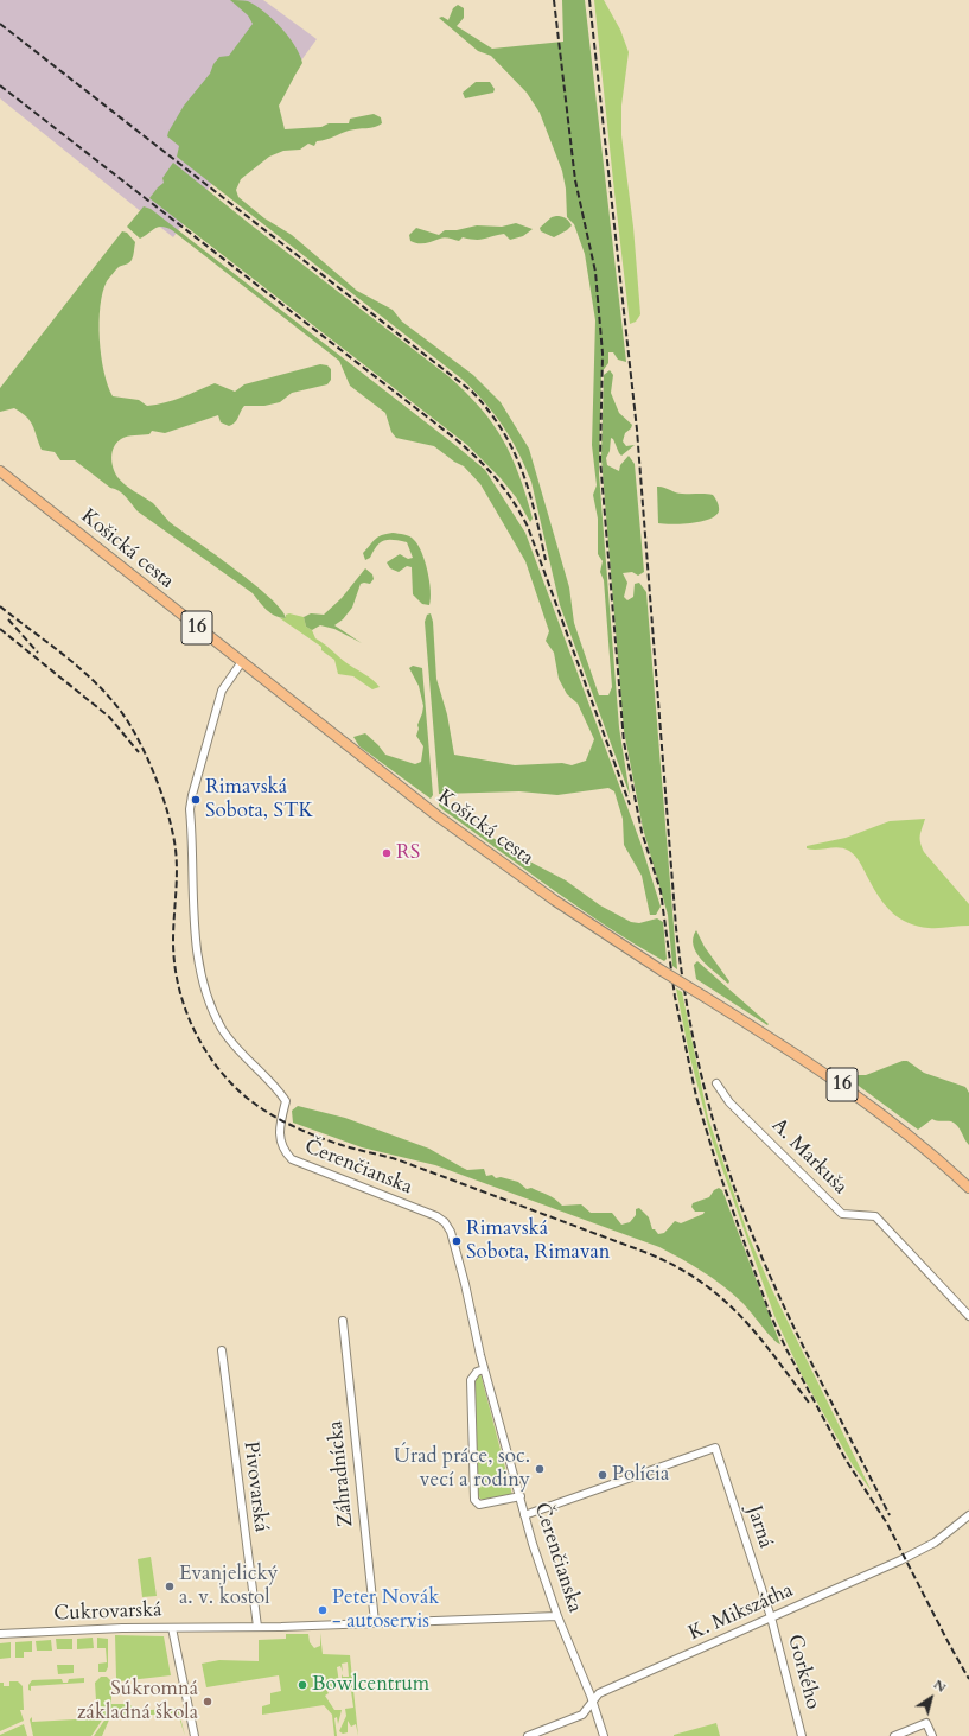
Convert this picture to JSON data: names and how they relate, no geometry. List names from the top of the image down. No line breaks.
{"streets":{"main road":["Košická cesta","16"],"street":["A. Markuša","Čerenčianska","Záhradnícka","Pivovarská","Jarná","Cukrovarská","K. Mikszátha","Gorkého"]},"crossings":[["Košická cesta","Čerenčianska"],["Čerenčianska","Jarná"],["Čerenčianska","Cukrovarská"],["Čerenčianska","K. Mikszátha"],["Záhradnícka","Cukrovarská"],["Pivovarská","Cukrovarská"],["Jarná","K. Mikszátha"],["Jarná","Gorkého"],["K. Mikszátha","Gorkého"]],"places":["Rimavská Sobota, STK","RS","Rimavská Sobota, Rimavan","Úrad práce, soc. vecí a rodiny","Polícia","Evanjelický a. v. kostol","Peter Novák - autoservis","Bowlcentrum","Súkromná základná škola"],"north":"top right"}
